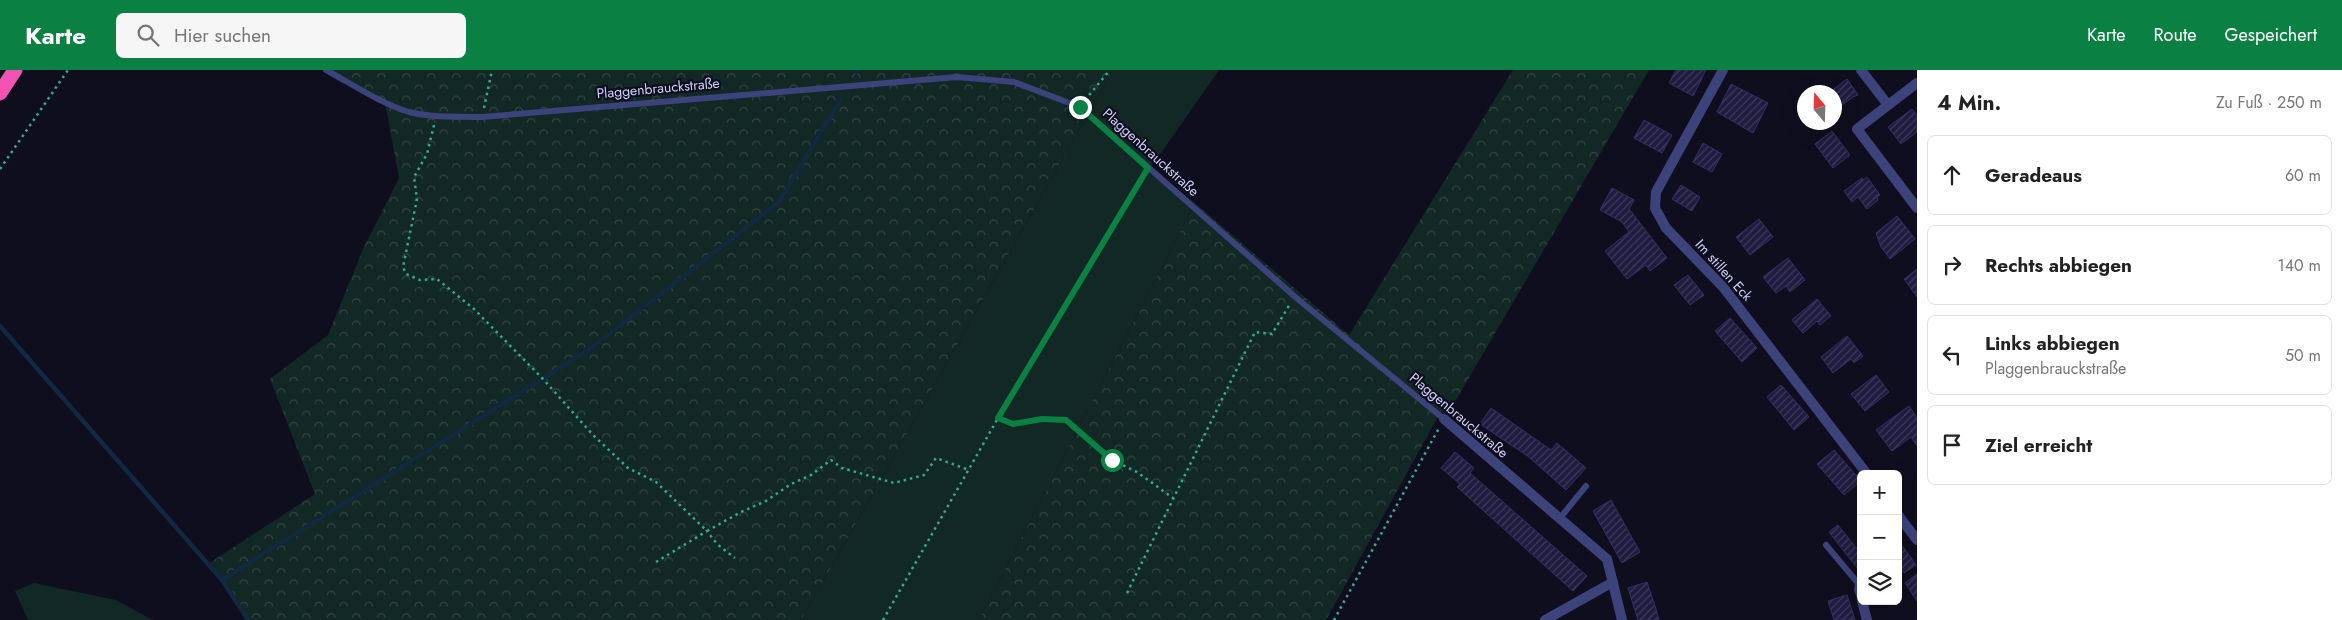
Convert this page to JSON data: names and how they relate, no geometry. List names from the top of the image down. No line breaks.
{"streets":{"street":["Plaggenbrauckstraße","Im stillen Eck"]},"north":"top","page":{"header":"Karte","search":"Hier suchen","nav":["Karte","Route","Gespeichert"],"heading":["4 Min.","Zu Fuß · 250 m"],"list":[["Geradeaus","60 m"],["Rechts abbiegen","140 m"],["Links abbiegen","Plaggenbrauckstraße","50 m"],"Ziel erreicht"],"map_buttons":["+","−"]}}
